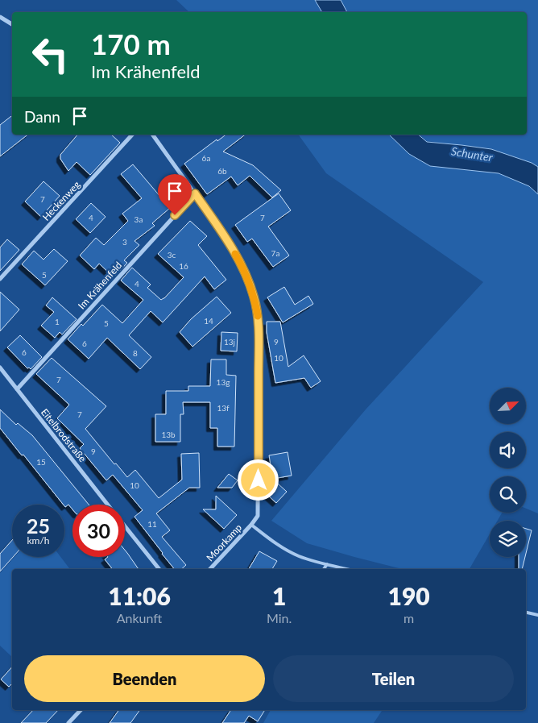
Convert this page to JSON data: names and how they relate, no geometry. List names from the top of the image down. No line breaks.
{"streets":{"street":["Heckenweg","Im Krähenfeld","Eitelbrodstraße","Moorkamp"]},"crossings":[["Im Krähenfeld","Eitelbrodstraße"]],"water":["Schunter"],"house_numbers":["6a","6b","7","4","7","3a","3","7a","3c","16","5","4","14","1","5","13j","9","6","6","8","10","7","13g","13f","7","13b","9","15","10","11"],"north":"top right","page":{"turn":["170 m","Im Krähenfeld"],"then":"Dann","speed":"25 km/h","limit":"30","eta":["11:06","Ankunft","1","Min.","190","m"],"buttons":["Beenden","Teilen"]}}
